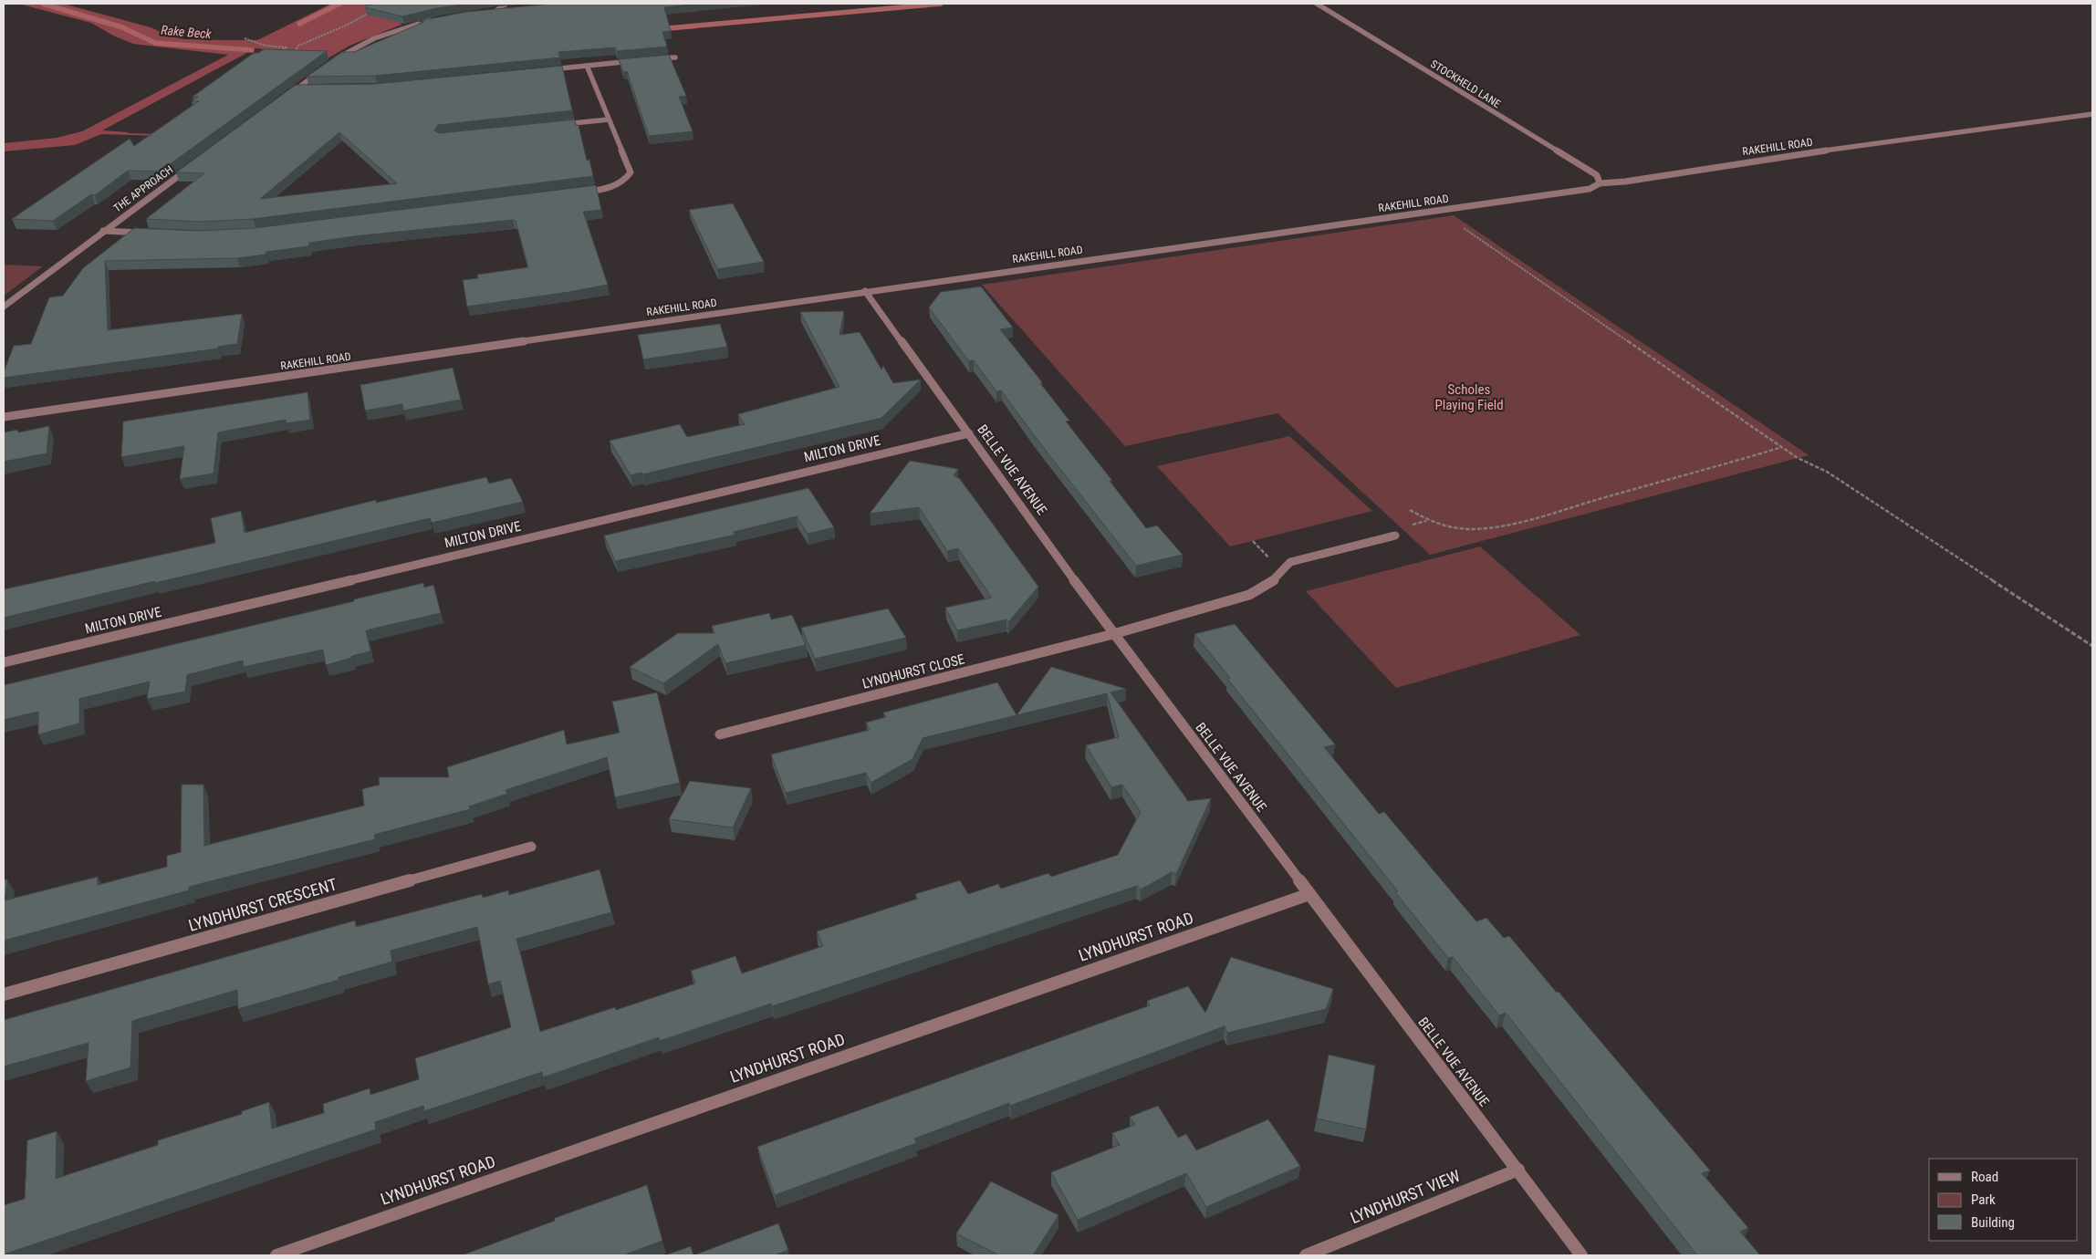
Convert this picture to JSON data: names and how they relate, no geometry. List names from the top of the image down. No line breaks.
{"streets":{"street":["STOCKHELD LANE","RAKEHILL ROAD","THE APPROACH","MILTON DRIVE","BELLE VUE AVENUE","LYNDHURST CLOSE","LYNDHURST CRESCENT","LYNDHURST ROAD","LYNDHURST VIEW"]},"crossings":[["STOCKHELD LANE","RAKEHILL ROAD"],["RAKEHILL ROAD","BELLE VUE AVENUE"],["MILTON DRIVE","BELLE VUE AVENUE"],["BELLE VUE AVENUE","LYNDHURST CLOSE"],["BELLE VUE AVENUE","LYNDHURST ROAD"],["BELLE VUE AVENUE","LYNDHURST VIEW"]],"water":["Rake Beck"],"parks":["Scholes Playing Field"],"legend":["Road","Park","Building"]}
